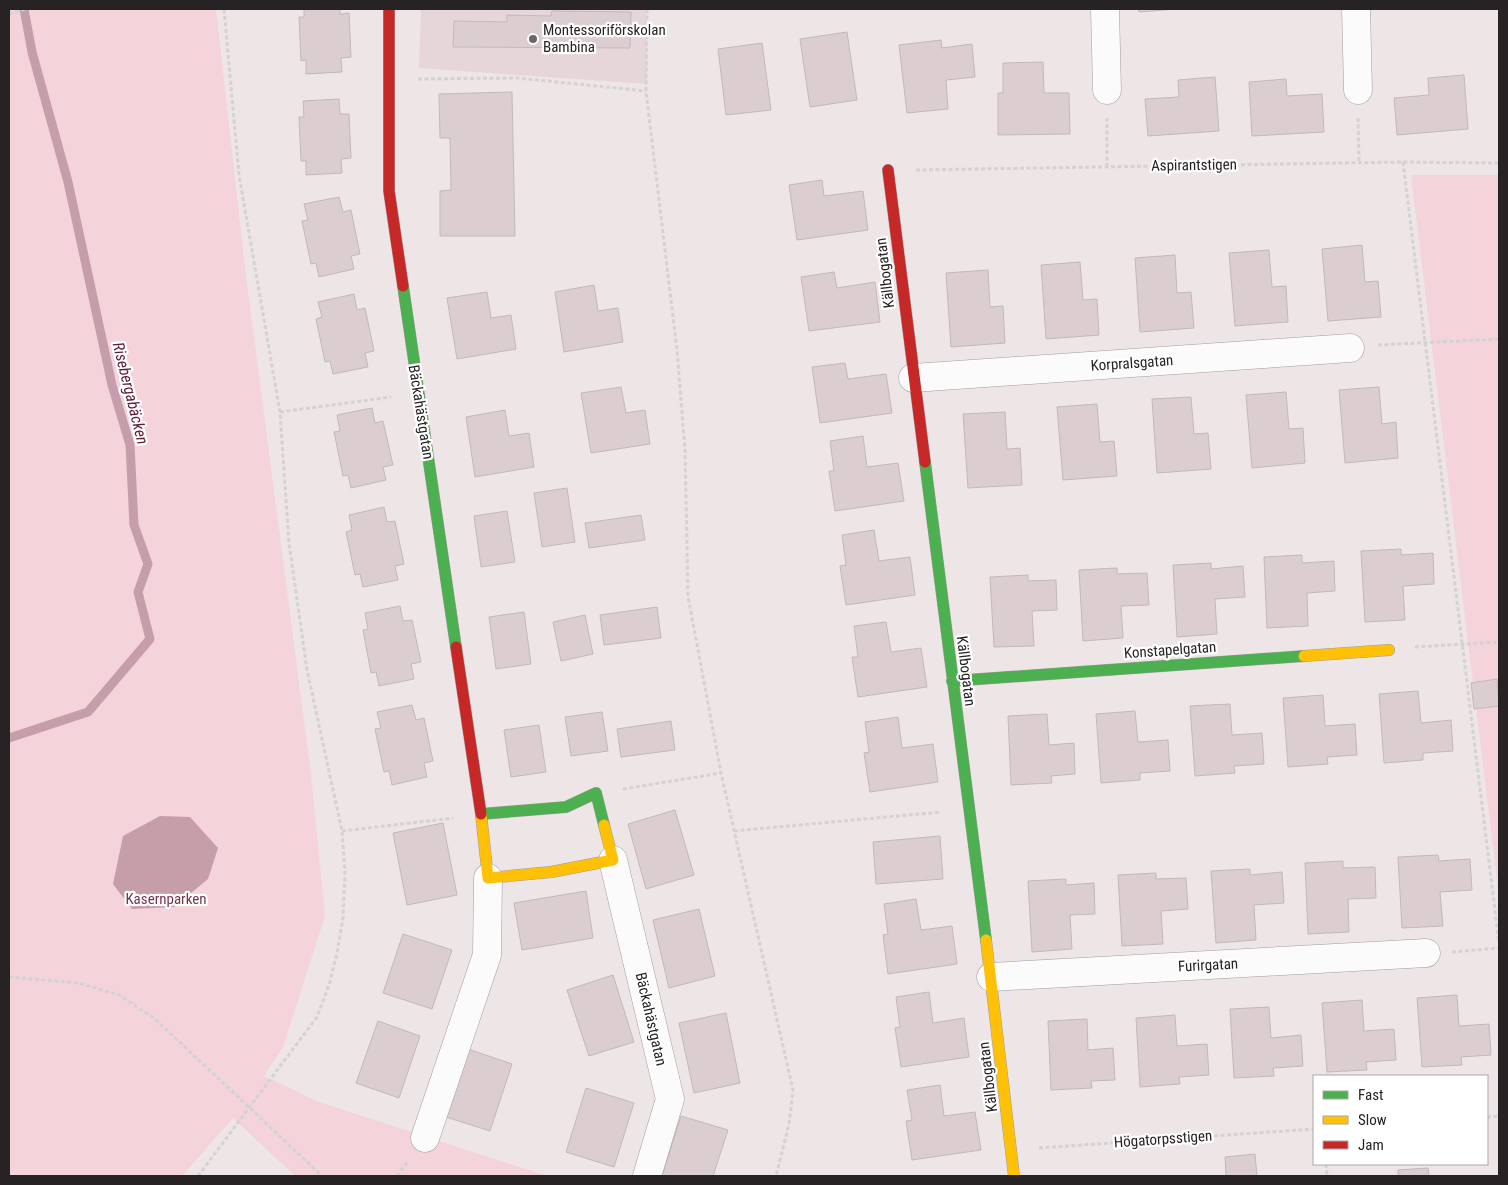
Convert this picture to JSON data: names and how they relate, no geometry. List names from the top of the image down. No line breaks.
{"streets":{"street":["Källbogatan","Korpralsgatan","Bäckahästgatan","Konstapelgatan","Furirgatan"],"path":["Aspirantstigen","Högatorpsstigen"]},"crossings":[["Aspirantstigen","Källbogatan"],["Källbogatan","Korpralsgatan"],["Källbogatan","Konstapelgatan"],["Källbogatan","Furirgatan"],["Källbogatan","Högatorpsstigen"]],"water":["Risebergabäcken"],"parks":["Kasernparken"],"places":["Montessoriförskolan Bambina"],"legend":["Fast","Slow","Jam"]}
